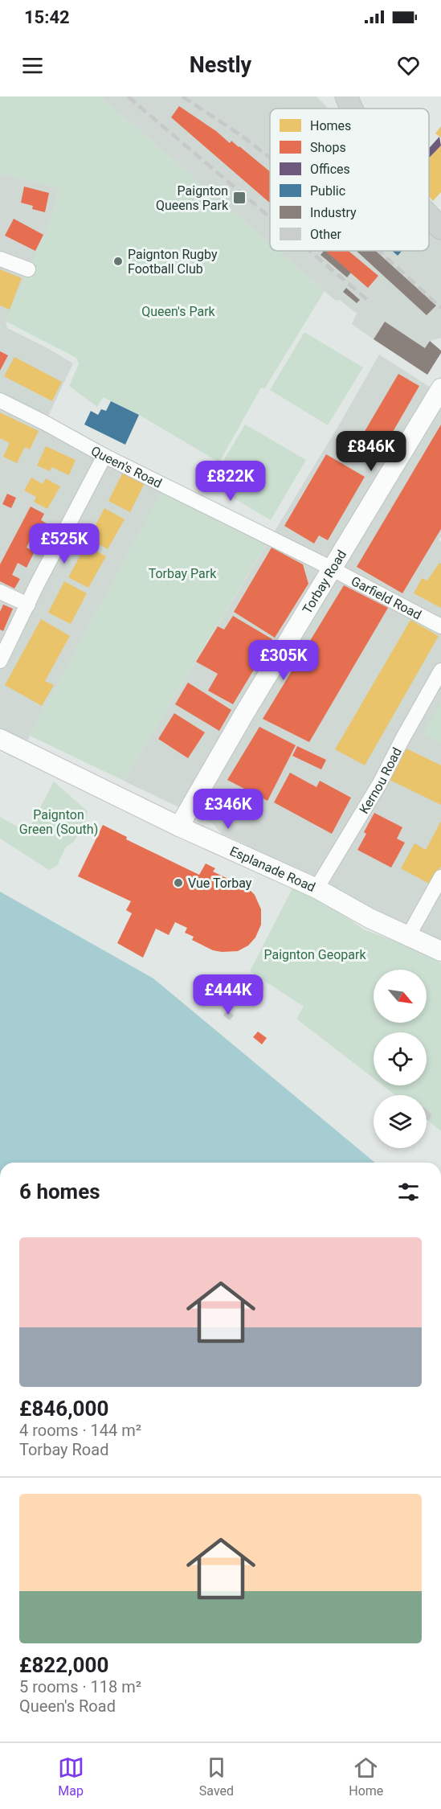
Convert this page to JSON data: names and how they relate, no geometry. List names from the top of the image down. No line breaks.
{"streets":{"main road":["Torbay Road","Esplanade Road"],"street":["Queen's Road","Garfield Road","Kernou Road"]},"crossings":[["Queen's Road","Torbay Road"],["Queen's Road","Garfield Road"],["Torbay Road","Garfield Road"],["Torbay Road","Esplanade Road"],["Kernou Road","Esplanade Road"]],"parks":["Queen's Park","Torbay Park","Paignton Green (South)","Paignton Geopark"],"places":{"transit":["Paignton Queens Park"],"other":["Paignton Rugby Football Club","Vue Torbay"]},"legend":["Homes","Shops","Offices","Public","Industry","Other"],"north":"bottom right","page":{"status":"15:42","header":"Nestly","price":["£846K","£822K","£525K","£305K","£346K","£444K"],"heading":"6 homes","list":[{"name":"£846,000","note":"4 rooms · 144 m² · Torbay Road"},{"name":"£822,000","note":"5 rooms · 118 m² · Queen's Road"}],"tabs":["Map","Saved","Home"]}}
